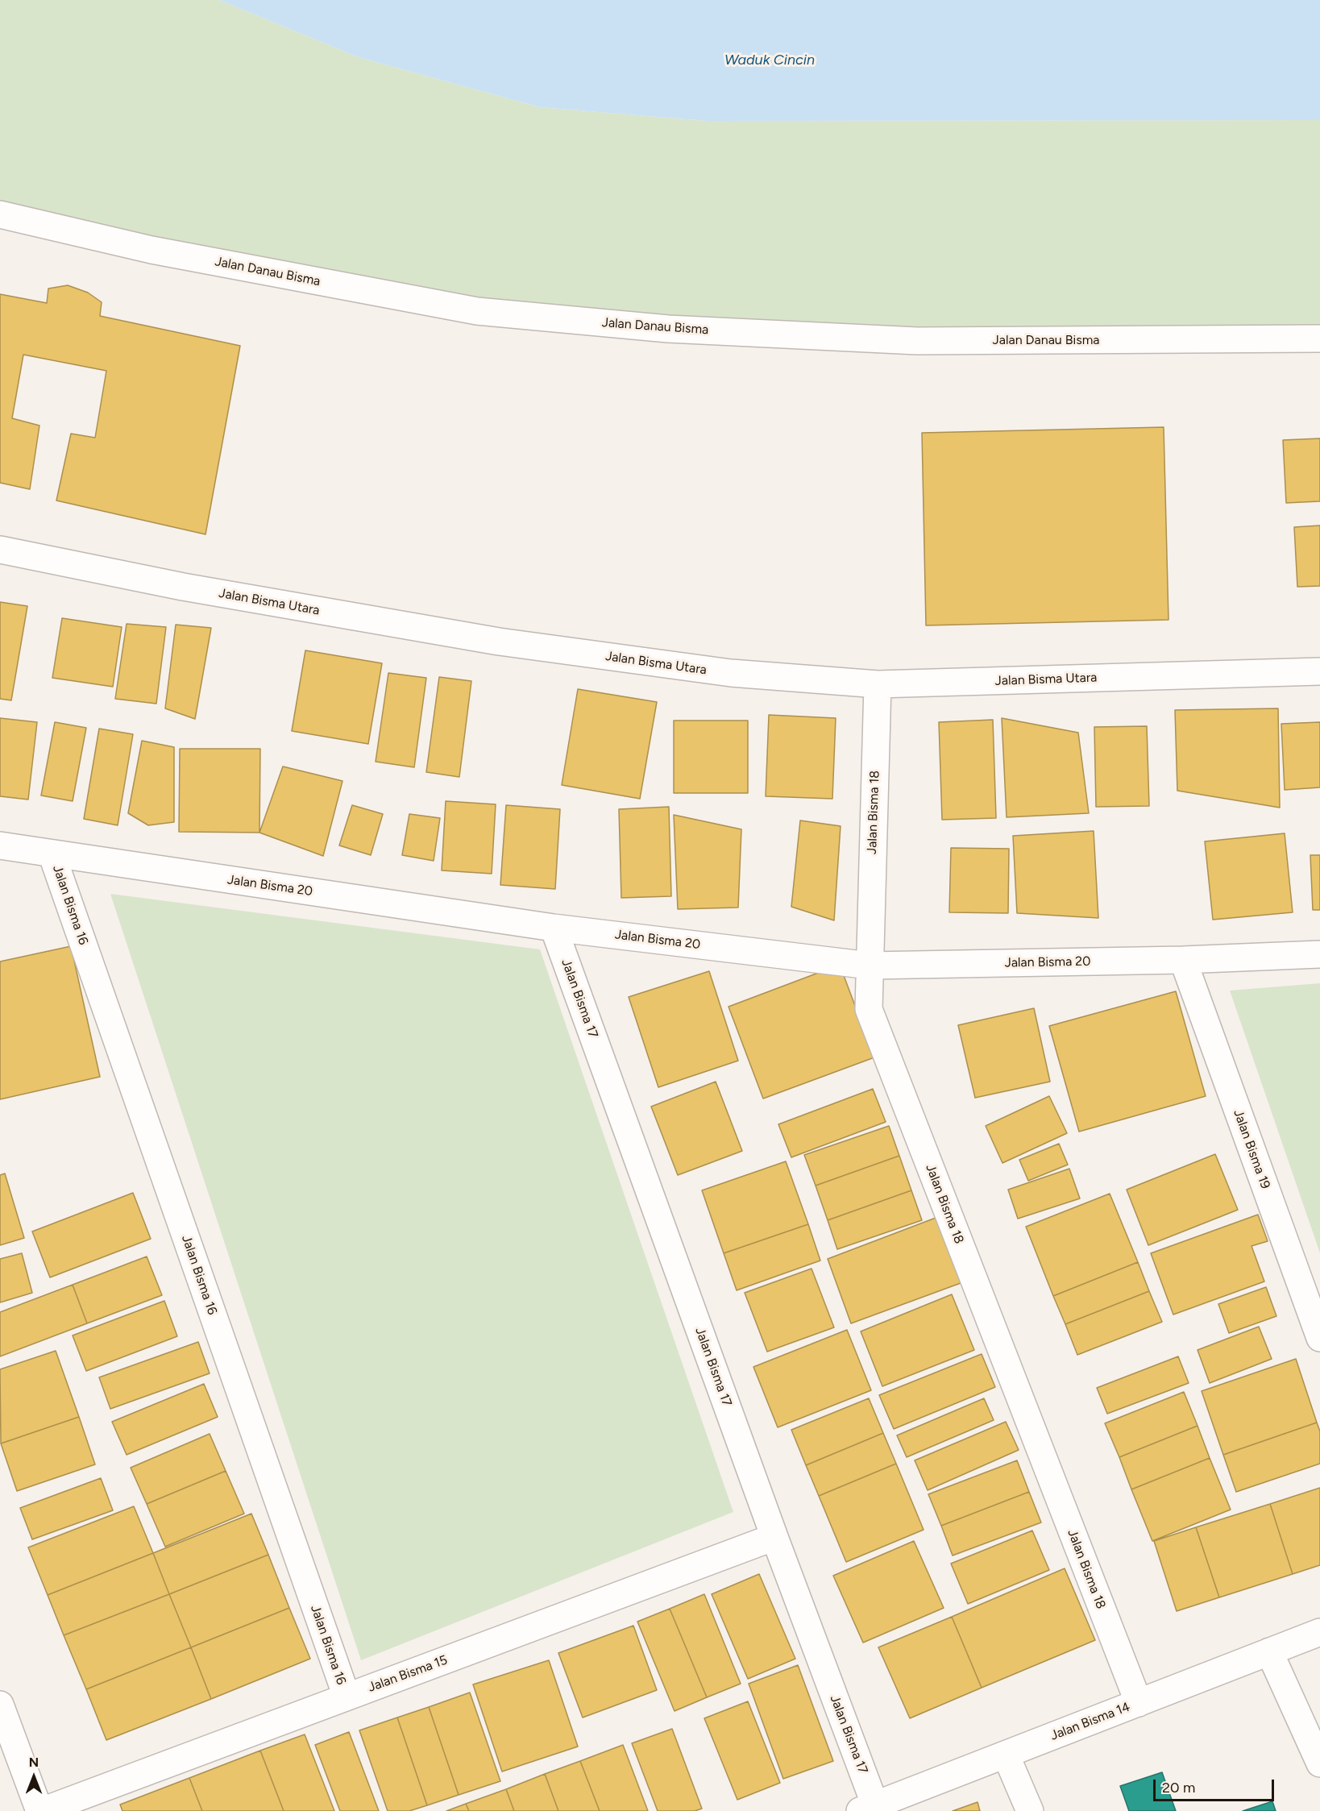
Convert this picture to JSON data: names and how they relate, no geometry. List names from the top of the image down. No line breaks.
{"streets":{"street":["Jalan Danau Bisma","Jalan Bisma Utara","Jalan Bisma 18","Jalan Bisma 20","Jalan Bisma 16","Jalan Bisma 17","Jalan Bisma 19","Jalan Bisma 15","Jalan Bisma 14"]},"crossings":[["Jalan Bisma Utara","Jalan Bisma 18"],["Jalan Bisma 18","Jalan Bisma 20"],["Jalan Bisma 18","Jalan Bisma 14"],["Jalan Bisma 20","Jalan Bisma 16"],["Jalan Bisma 20","Jalan Bisma 17"],["Jalan Bisma 20","Jalan Bisma 19"],["Jalan Bisma 16","Jalan Bisma 15"],["Jalan Bisma 17","Jalan Bisma 15"],["Jalan Bisma 17","Jalan Bisma 14"]],"water":["Waduk Cincin"],"scale_bar":"20 m","north":"top"}
